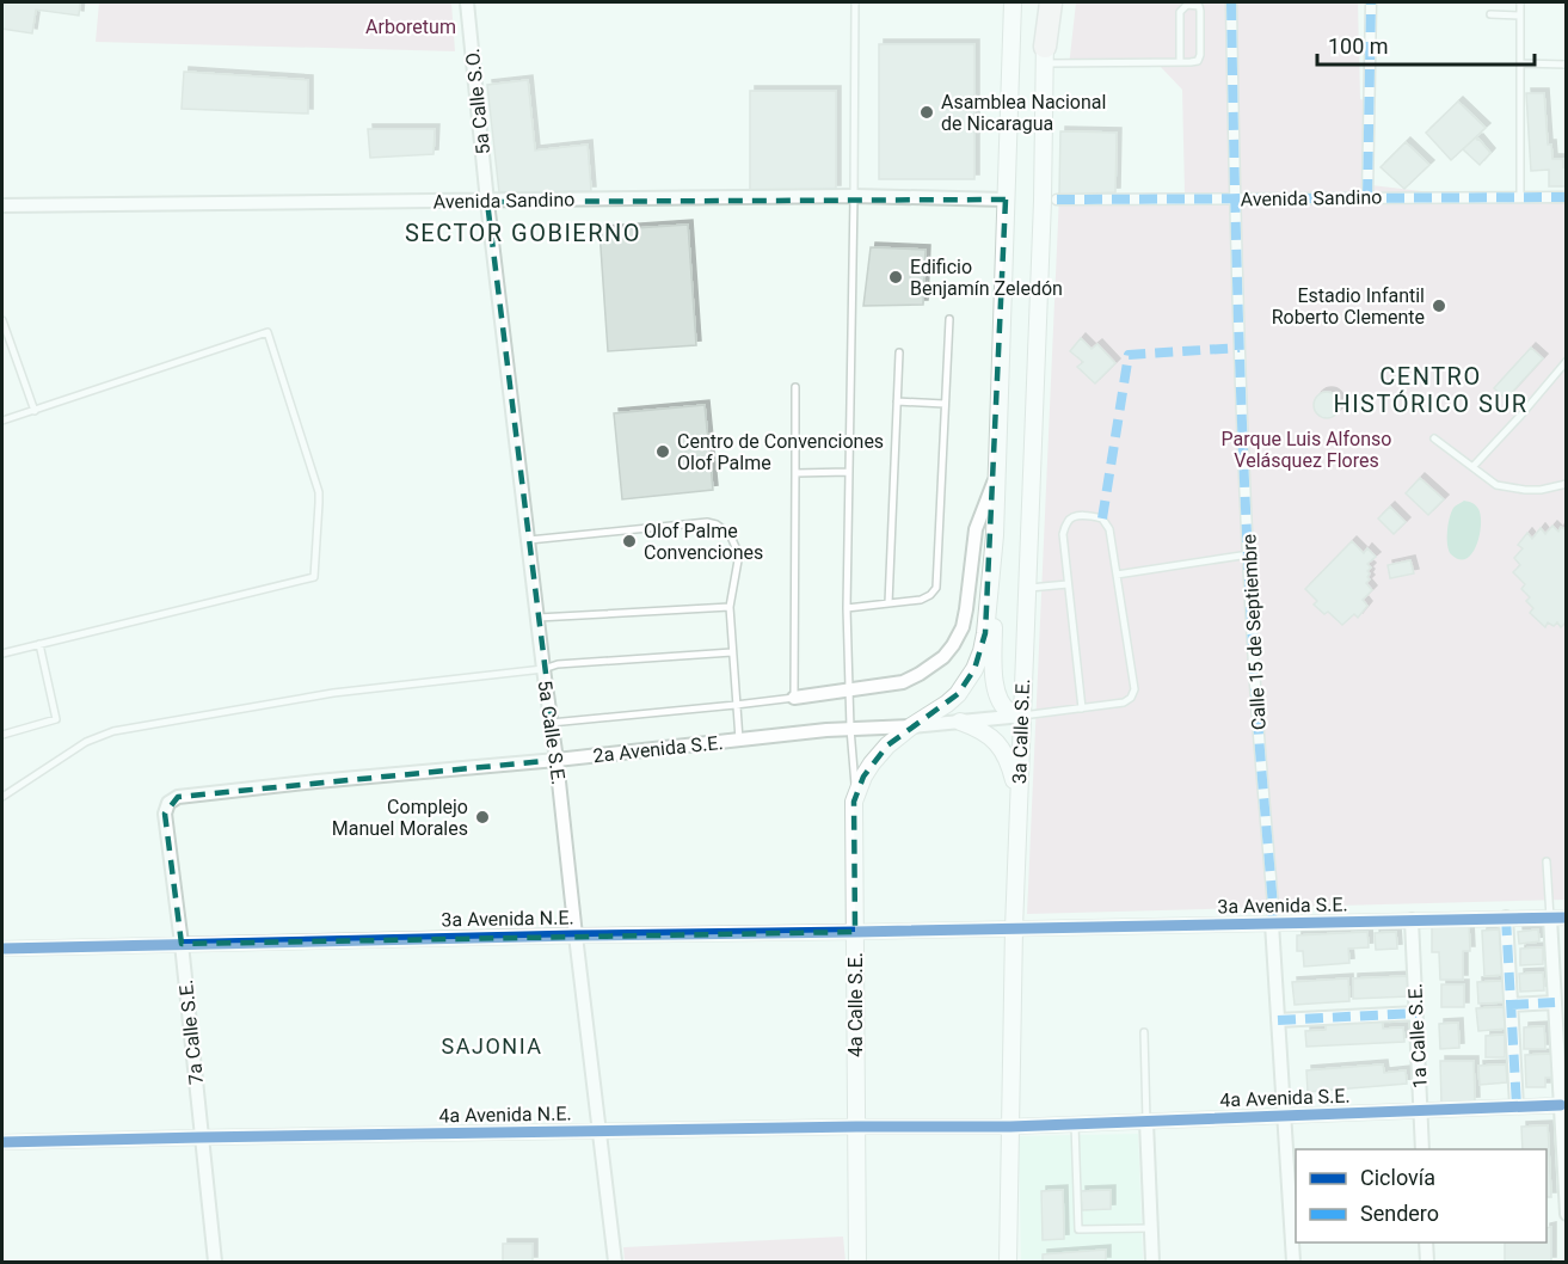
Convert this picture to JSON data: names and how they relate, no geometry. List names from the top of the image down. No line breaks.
{"streets":{"street":["5a Calle S.O.","Avenida Sandino","Calle 15 de Septiembre","3a Calle S.E.","5a Calle S.E.","2a Avenida S.E.","3a Avenida S.E.","3a Avenida N.E.","4a Calle S.E.","7a Calle S.E.","1a Calle S.E.","4a Avenida S.E.","4a Avenida N.E."]},"crossings":[["5a Calle S.O.","Avenida Sandino"],["5a Calle S.O.","5a Calle S.E."],["Avenida Sandino","Calle 15 de Septiembre"],["Avenida Sandino","3a Calle S.E."],["Avenida Sandino","5a Calle S.E."],["Calle 15 de Septiembre","3a Avenida S.E."],["Calle 15 de Septiembre","4a Avenida S.E."],["3a Calle S.E.","2a Avenida S.E."],["3a Calle S.E.","3a Avenida S.E."],["3a Calle S.E.","3a Avenida N.E."],["3a Calle S.E.","4a Calle S.E."],["3a Calle S.E.","4a Avenida S.E."],["3a Calle S.E.","4a Avenida N.E."],["5a Calle S.E.","2a Avenida S.E."],["5a Calle S.E.","3a Avenida N.E."],["5a Calle S.E.","4a Avenida N.E."],["2a Avenida S.E.","3a Avenida S.E."],["2a Avenida S.E.","3a Avenida N.E."],["2a Avenida S.E.","4a Calle S.E."],["2a Avenida S.E.","7a Calle S.E."],["3a Avenida S.E.","3a Avenida N.E."],["3a Avenida S.E.","4a Calle S.E."],["3a Avenida S.E.","1a Calle S.E."],["3a Avenida N.E.","4a Calle S.E."],["3a Avenida N.E.","7a Calle S.E."],["4a Calle S.E.","4a Avenida N.E."],["7a Calle S.E.","4a Avenida N.E."],["1a Calle S.E.","4a Avenida S.E."],["4a Avenida S.E.","4a Avenida N.E."]],"districts":["SECTOR GOBIERNO","CENTRO HISTÓRICO SUR","SAJONIA"],"parks":["Arboretum","Parque Luis Alfonso Velásquez Flores"],"places":["Asamblea Nacional de Nicaragua","Edificio Benjamín Zeledón","Estadio Infantil Roberto Clemente","Centro de Convenciones Olof Palme","Olof Palme Convenciones","Complejo Manuel Morales"],"legend":["Ciclovía","Sendero"],"scale_bar":"100 m"}
